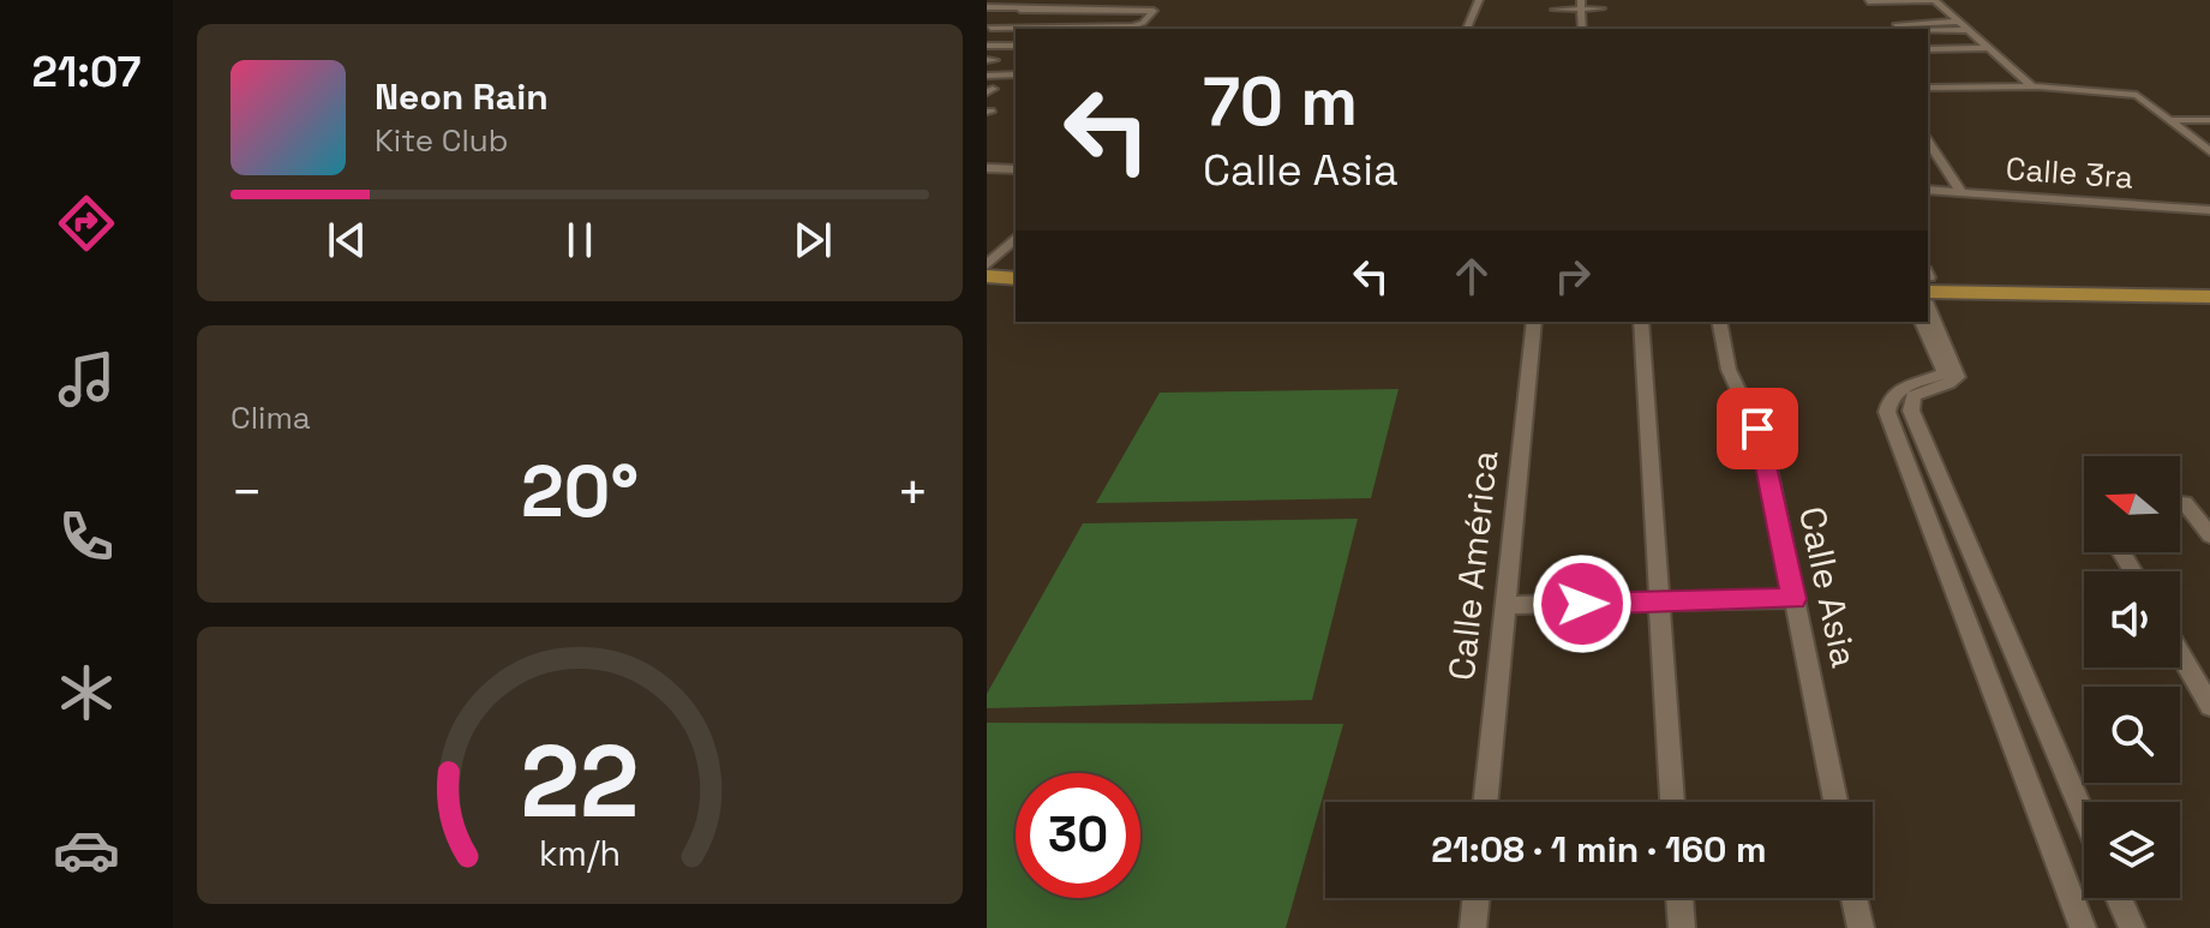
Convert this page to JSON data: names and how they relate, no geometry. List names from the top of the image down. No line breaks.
{"streets":{"street":["Calle 3ra","Calle América","Calle Asia"]},"north":"left","page":{"tabs":"21:07","turn":["70 m","Calle Asia"],"song":["Neon Rain","Kite Club"],"tile":"Clima","heat":["−","20°","+"],"limit":"30","trip":"21:08 · 1 min · 160 m","gauge":["22","km/h"]}}
